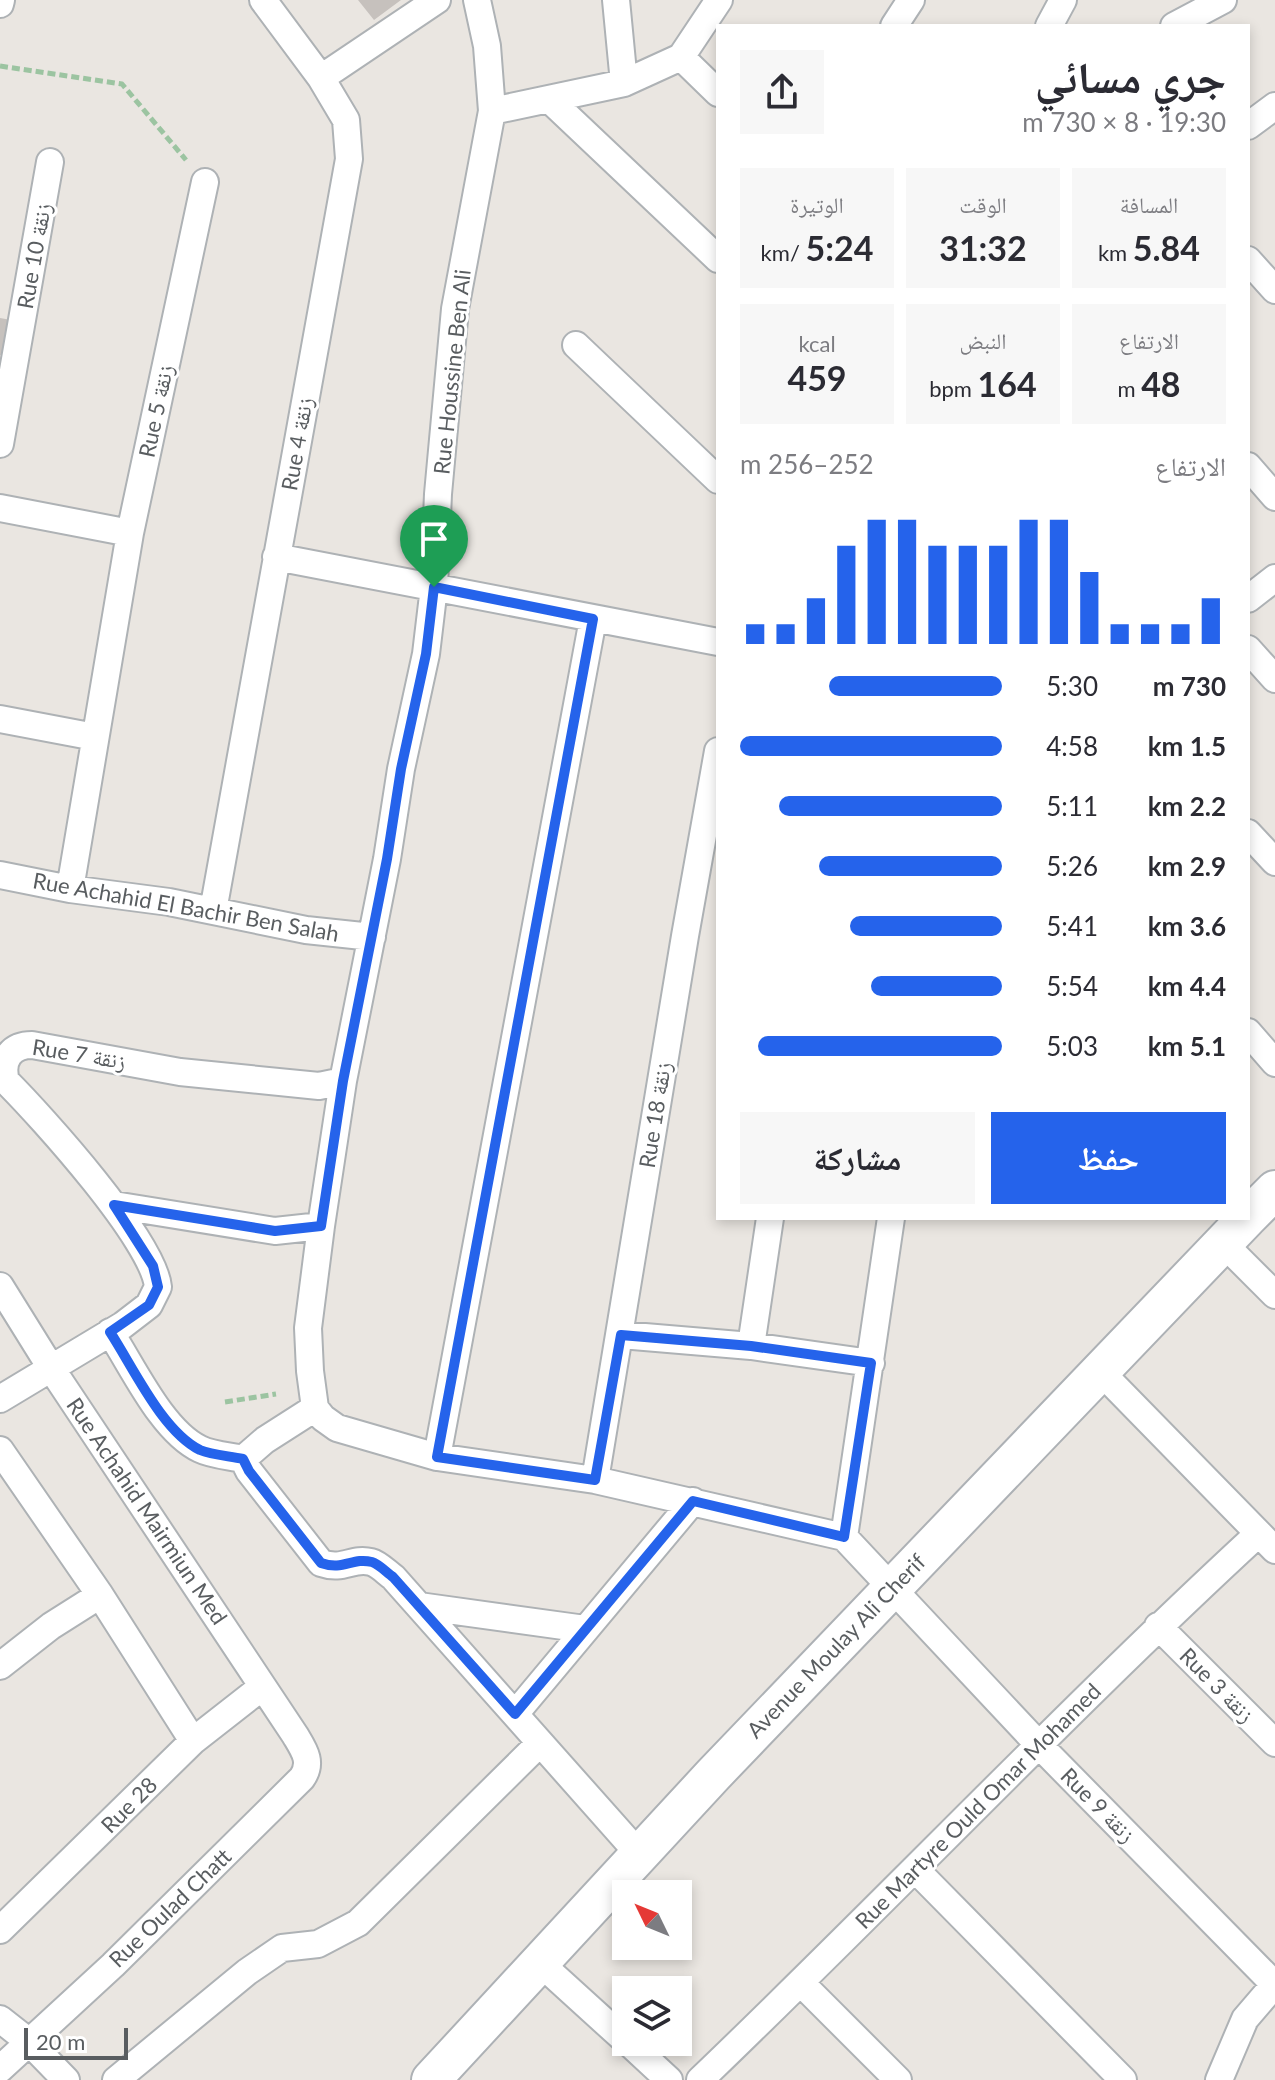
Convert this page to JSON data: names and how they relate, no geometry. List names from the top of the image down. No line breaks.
{"streets":{"street":["Rue 10 زنقة","Rue Houssine Ben Ali","Rue 5 زنقة","Rue 4 زنقة","Rue Achahid El Bachir Ben Salah","Rue 7 زنقة","Rue 18 زنقة","Rue Achahid Mairmiun Med","Avenue Moulay Ali Cherif","Rue 3 زنقة","Rue 28","Rue 9 زنقة","Rue Martyre Ould Omar Mohamed","Rue Oulad Chatt"]},"crossings":[["Rue Houssine Ben Ali","Rue Achahid El Bachir Ben Salah"],["Rue Houssine Ben Ali","Rue 7 زنقة"],["Rue 5 زنقة","Rue Achahid El Bachir Ben Salah"],["Rue 4 زنقة","Rue Achahid El Bachir Ben Salah"],["Rue Achahid Mairmiun Med","Rue 28"],["Rue Achahid Mairmiun Med","Rue Oulad Chatt"],["Avenue Moulay Ali Cherif","Rue 9 زنقة"],["Rue 3 زنقة","Rue Martyre Ould Omar Mohamed"],["Rue 9 زنقة","Rue Martyre Ould Omar Mohamed"]],"scale_bar":"20 m","north":"top left","page":{"heading":["جري مسائي","19:30 · 8 × 730 m"],"stats":[["المسافة","5.84 km"],["الوقت","31:32"],["الوتيرة","5:24 /km"],["الارتفاع","48 m"],["النبض","164 bpm"],["kcal","459"]],"chart":["الارتفاع","252–256 m"],"list":[{"name":"730 m","note":"5:30"},{"name":"1.5 km","note":"4:58"},{"name":"2.2 km","note":"5:11"},{"name":"2.9 km","note":"5:26"},{"name":"3.6 km","note":"5:41"},{"name":"4.4 km","note":"5:54"},{"name":"5.1 km","note":"5:03"}],"buttons":["حفظ","مشاركة"],"scale":"20 m"}}
